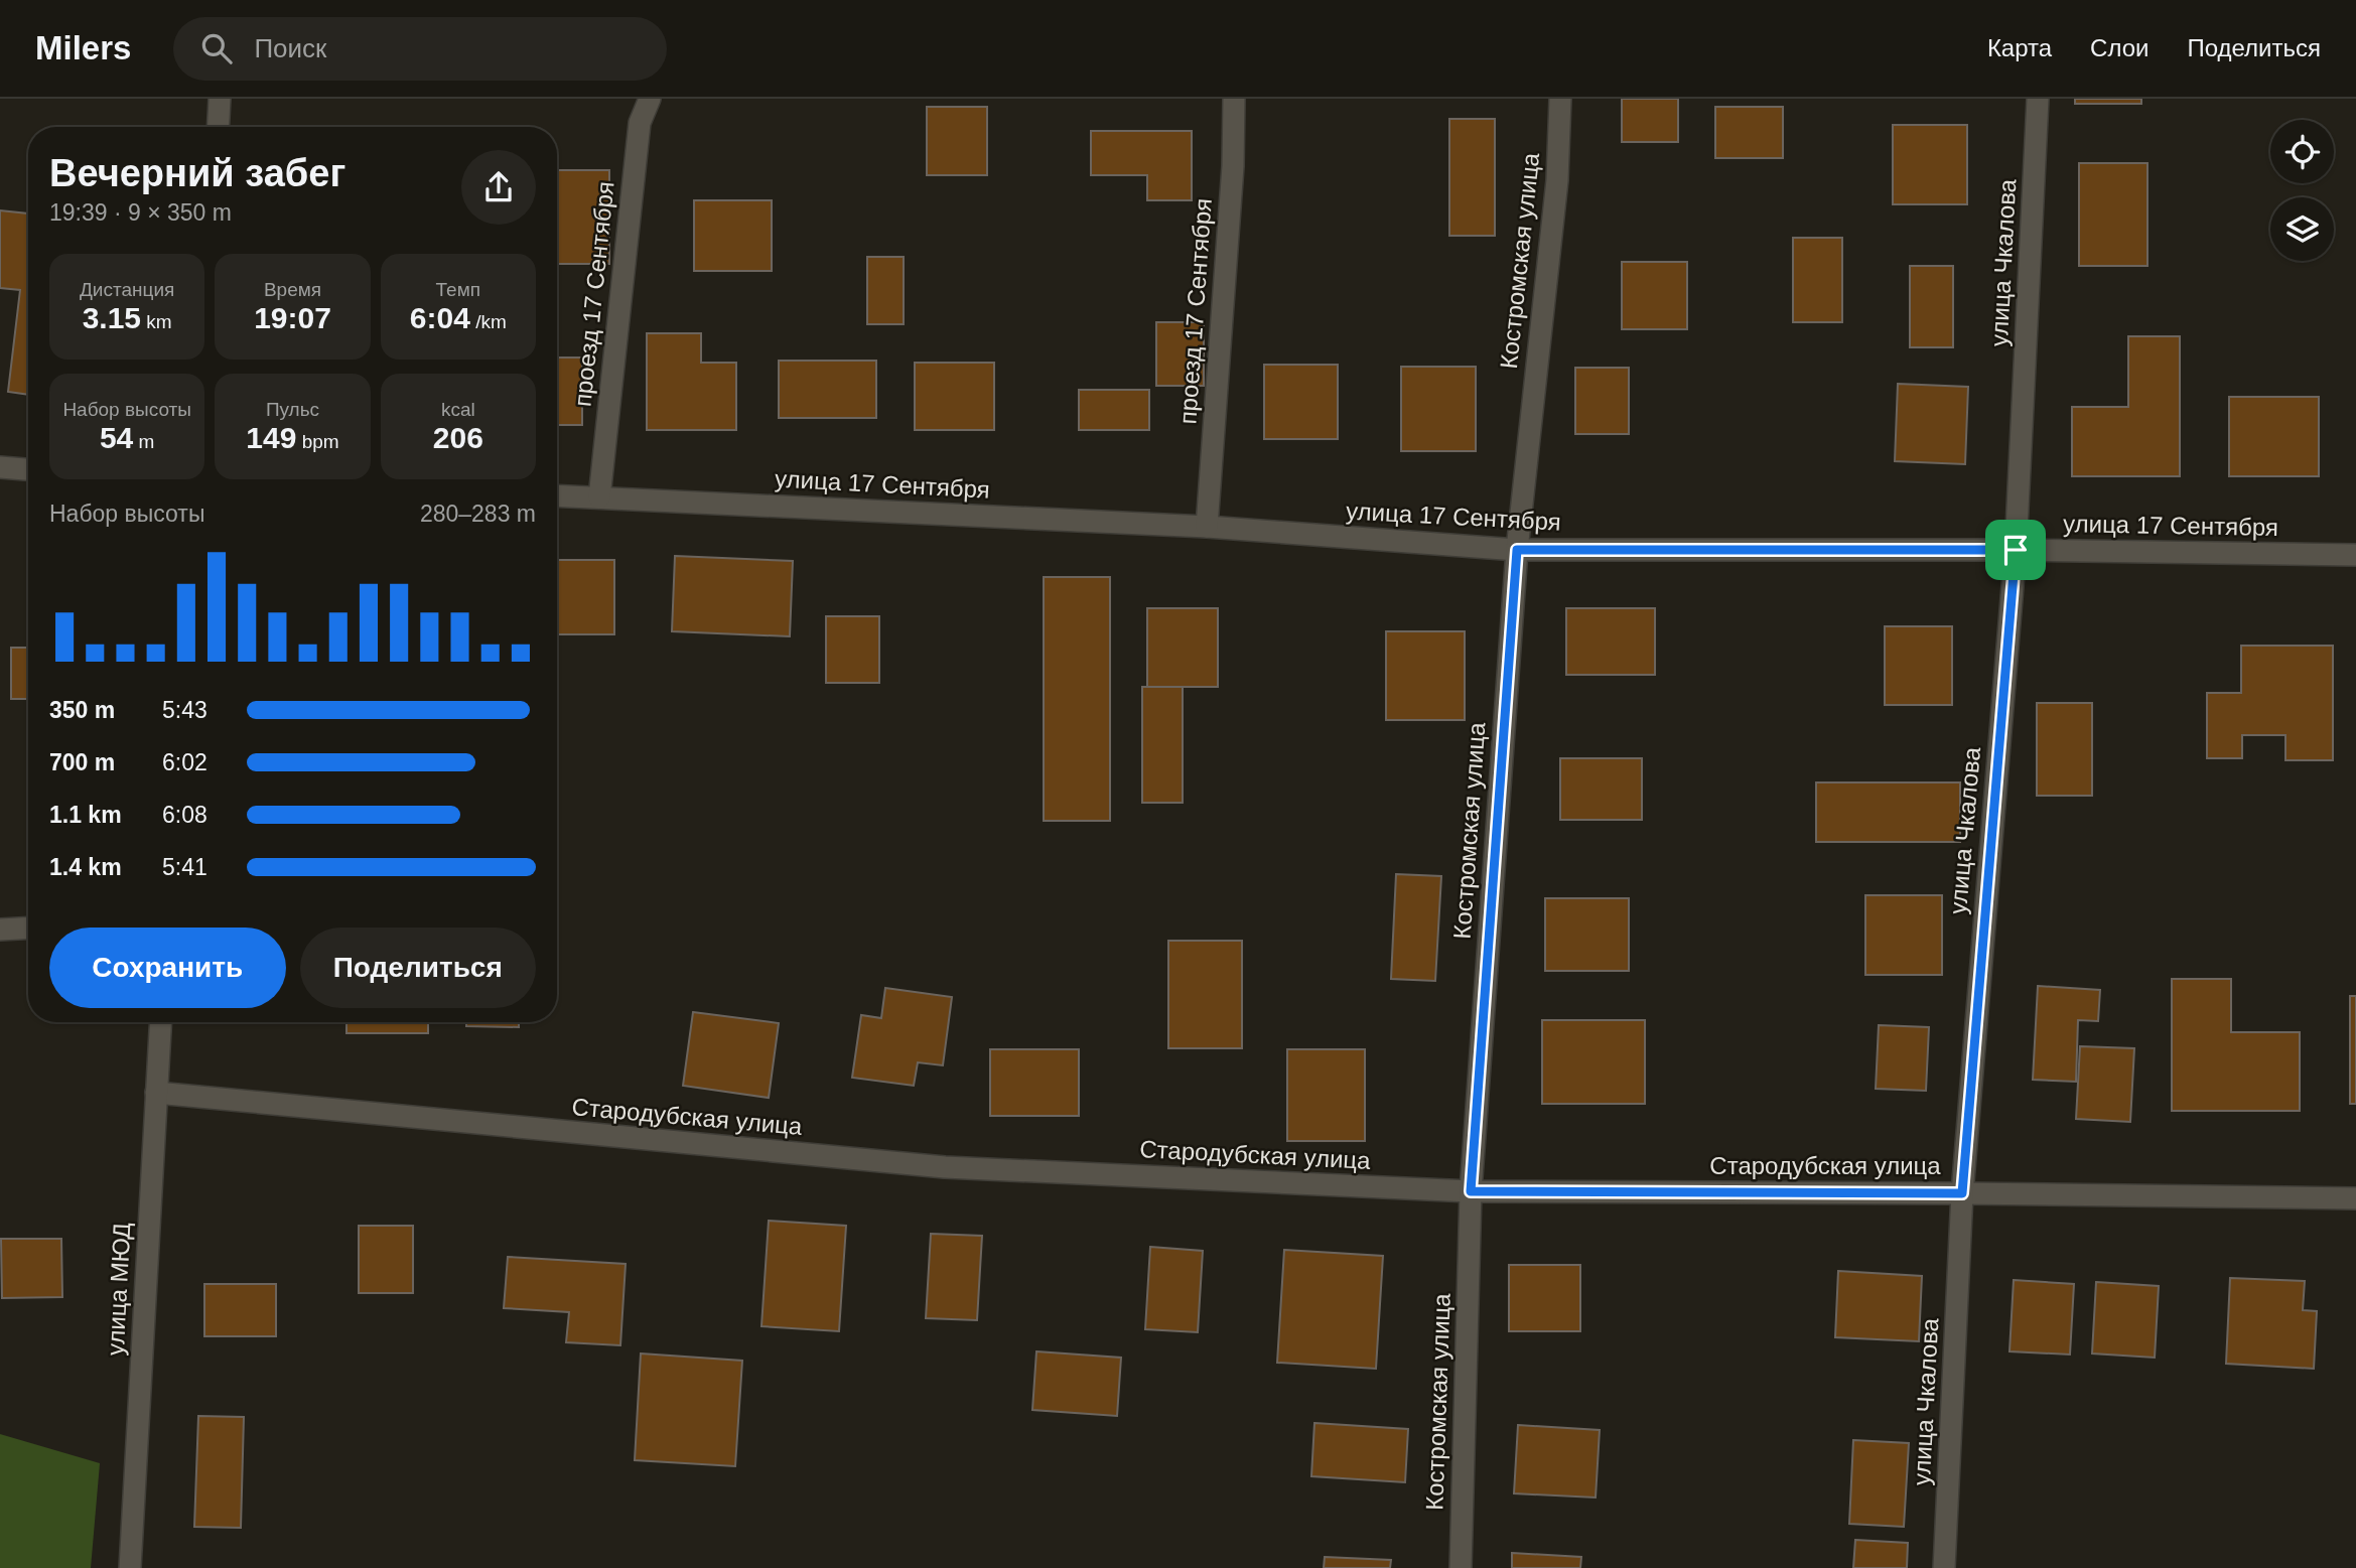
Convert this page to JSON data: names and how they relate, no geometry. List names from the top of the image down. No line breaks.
{"streets":{"street":["Костромская улица","улица Чкалова","проезд 17 Сентября","улица 17 Сентября","Стародубская улица","улица МЮД"]},"crossings":[["Костромская улица","улица 17 Сентября"],["Костромская улица","Стародубская улица"],["улица Чкалова","улица 17 Сентября"],["улица Чкалова","Стародубская улица"],["проезд 17 Сентября","улица 17 Сентября"],["Стародубская улица","улица МЮД"]],"page":{"header":"Milers","search":"Поиск","nav":["Карта","Слои","Поделиться"],"heading":["Вечерний забег","19:39 · 9 × 350 m"],"stats":[["Дистанция","3.15 km"],["Время","19:07"],["Темп","6:04 /km"],["Набор высоты","54 m"],["Пульс","149 bpm"],["kcal","206"]],"chart":["Набор высоты","280–283 m"],"list":[{"name":"350 m","note":"5:43"},{"name":"700 m","note":"6:02"},{"name":"1.1 km","note":"6:08"},{"name":"1.4 km","note":"5:41"}],"buttons":["Сохранить","Поделиться"]}}
